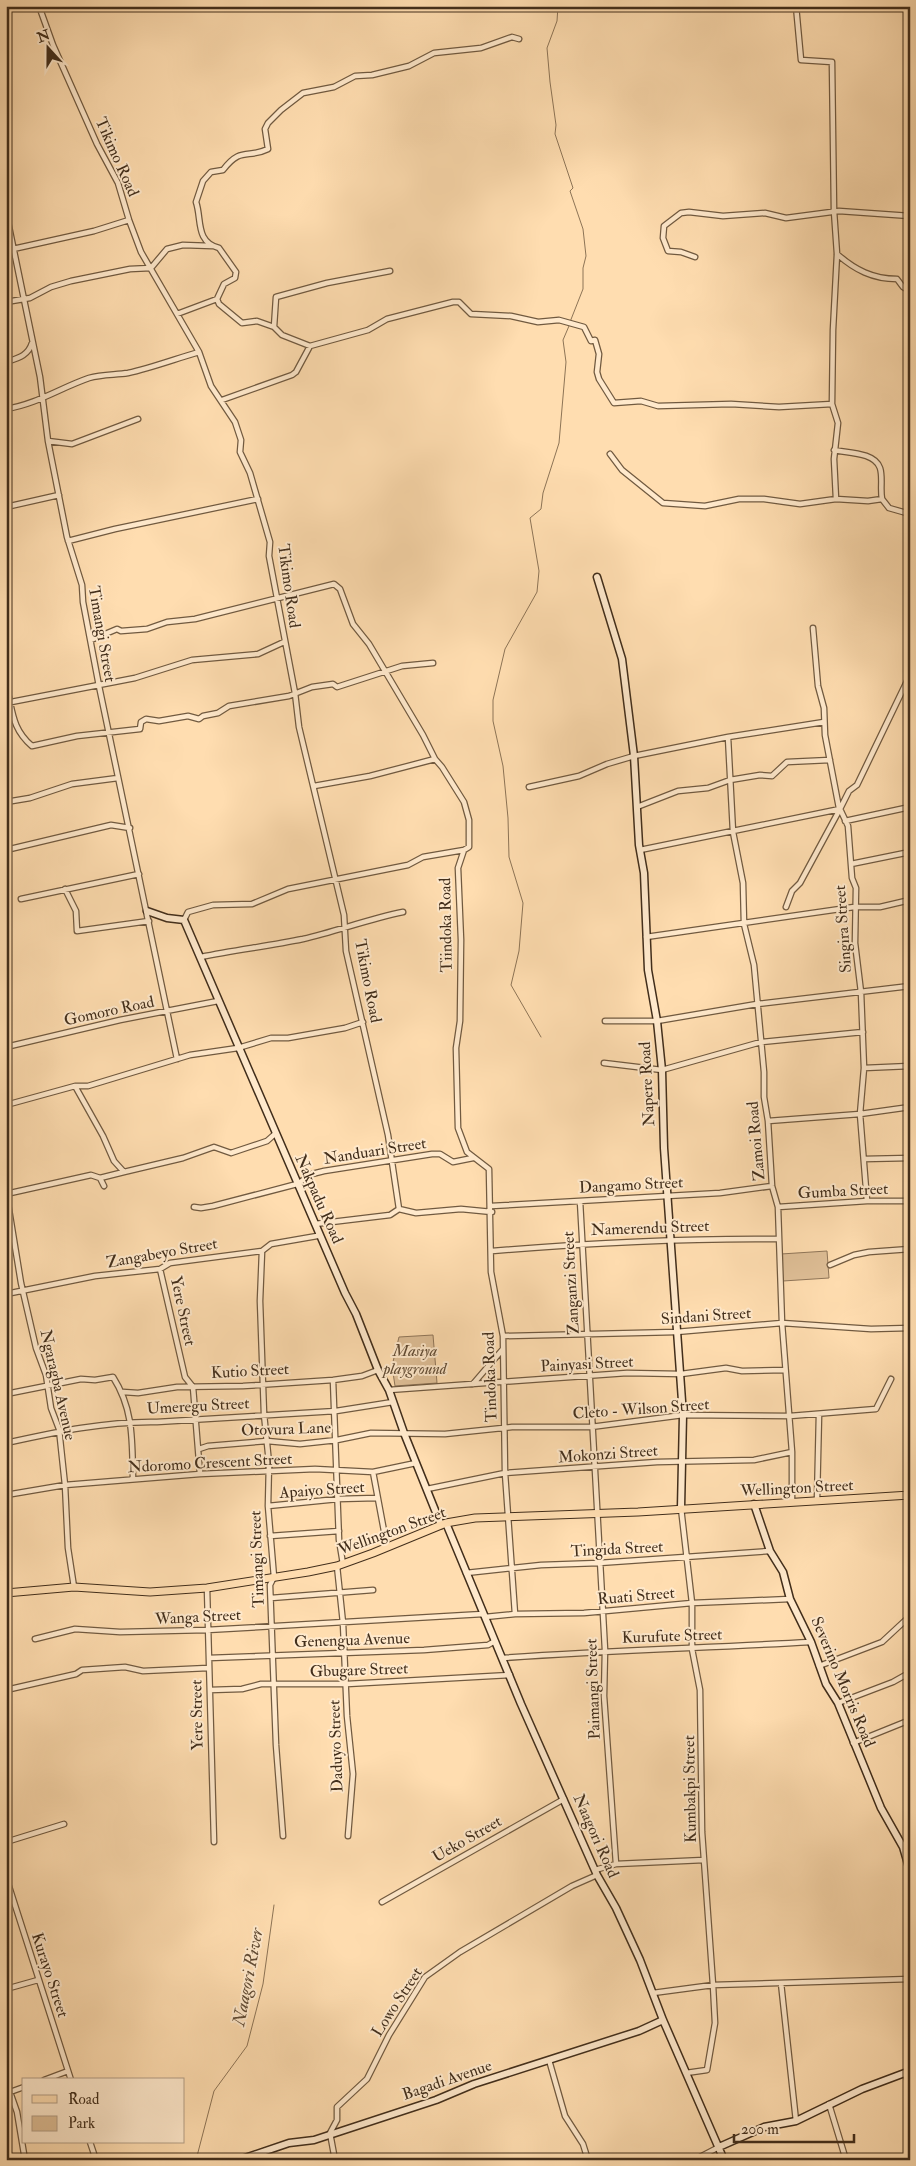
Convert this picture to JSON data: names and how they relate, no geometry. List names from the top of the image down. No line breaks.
{"streets":{"main road":["Wellington Street"],"street":["Tikimo Road","Timangi Street","Tiindoka Road","Singira Street","Gomoro Road","Napere Road","Zamoi Road","Nanduari Street","Dangamo Street","Gumba Street","Nakpadu Road","Namerendu Street","Zangabeyo Street","Zanganzi Street","Yere Street","Sindani Street","Painyasi Street","Kutio Street","Tindoka Road","Ngaragba Avenue","Umeregu Street","Cleto - Wilson Street","Otovura Lane","Mokonzi Street","Ndoromo Crescent Street","Apaiyo Street","Tingida Street","Ruati Street","Wanga Street","Kurufute Street","Genengua Avenue","Gbugare Street","Severino Morris Road","Paimangi Street","Daduyo Street","Kumbakpi Street","Naagori Road","Ueko Street","Kurayo Street","Lowo Street","Bagadi Avenue"]},"crossings":[["Tikimo Road","Tiindoka Road"],["Tikimo Road","Nanduari Street"],["Timangi Street","Gomoro Road"],["Timangi Street","Zangabeyo Street"],["Timangi Street","Kutio Street"],["Timangi Street","Umeregu Street"],["Timangi Street","Otovura Lane"],["Timangi Street","Ndoromo Crescent Street"],["Timangi Street","Wellington Street"],["Timangi Street","Apaiyo Street"],["Timangi Street","Wanga Street"],["Timangi Street","Genengua Avenue"],["Timangi Street","Gbugare Street"],["Tiindoka Road","Nanduari Street"],["Tiindoka Road","Dangamo Street"],["Tiindoka Road","Tindoka Road"],["Singira Street","Gumba Street"],["Gomoro Road","Nakpadu Road"],["Napere Road","Dangamo Street"],["Napere Road","Namerendu Street"],["Napere Road","Sindani Street"],["Napere Road","Painyasi Street"],["Napere Road","Cleto - Wilson Street"],["Napere Road","Mokonzi Street"],["Napere Road","Wellington Street"],["Napere Road","Kumbakpi Street"],["Zamoi Road","Dangamo Street"],["Zamoi Road","Gumba Street"],["Zamoi Road","Namerendu Street"],["Zamoi Road","Sindani Street"],["Zamoi Road","Painyasi Street"],["Zamoi Road","Cleto - Wilson Street"],["Zamoi Road","Mokonzi Street"],["Zamoi Road","Wellington Street"],["Nanduari Street","Nakpadu Road"],["Dangamo Street","Zanganzi Street"],["Dangamo Street","Tindoka Road"],["Nakpadu Road","Zangabeyo Street"],["Nakpadu Road","Painyasi Street"],["Nakpadu Road","Kutio Street"],["Nakpadu Road","Umeregu Street"],["Nakpadu Road","Cleto - Wilson Street"],["Nakpadu Road","Otovura Lane"],["Nakpadu Road","Mokonzi Street"],["Nakpadu Road","Ndoromo Crescent Street"],["Nakpadu Road","Wellington Street"],["Nakpadu Road","Naagori Road"],["Namerendu Street","Zanganzi Street"],["Namerendu Street","Tindoka Road"],["Zangabeyo Street","Yere Street"],["Zangabeyo Street","Ngaragba Avenue"],["Zanganzi Street","Sindani Street"],["Zanganzi Street","Painyasi Street"],["Zanganzi Street","Cleto - Wilson Street"],["Zanganzi Street","Mokonzi Street"],["Zanganzi Street","Wellington Street"],["Zanganzi Street","Paimangi Street"],["Yere Street","Kutio Street"],["Yere Street","Umeregu Street"],["Yere Street","Otovura Lane"],["Yere Street","Ndoromo Crescent Street"],["Yere Street","Wellington Street"],["Yere Street","Wanga Street"],["Yere Street","Genengua Avenue"],["Yere Street","Gbugare Street"],["Sindani Street","Tindoka Road"],["Painyasi Street","Tindoka Road"],["Kutio Street","Daduyo Street"],["Tindoka Road","Cleto - Wilson Street"],["Tindoka Road","Mokonzi Street"],["Tindoka Road","Wellington Street"],["Tindoka Road","Tingida Street"],["Tindoka Road","Ruati Street"],["Ngaragba Avenue","Umeregu Street"],["Ngaragba Avenue","Ndoromo Crescent Street"],["Ngaragba Avenue","Wellington Street"],["Umeregu Street","Daduyo Street"],["Cleto - Wilson Street","Otovura Lane"],["Otovura Lane","Daduyo Street"],["Ndoromo Crescent Street","Daduyo Street"],["Wellington Street","Severino Morris Road"],["Wellington Street","Paimangi Street"],["Wellington Street","Daduyo Street"],["Wellington Street","Kumbakpi Street"],["Wellington Street","Naagori Road"],["Apaiyo Street","Daduyo Street"],["Tingida Street","Severino Morris Road"],["Tingida Street","Paimangi Street"],["Tingida Street","Kumbakpi Street"],["Tingida Street","Naagori Road"],["Ruati Street","Wanga Street"],["Ruati Street","Severino Morris Road"],["Ruati Street","Paimangi Street"],["Ruati Street","Kumbakpi Street"],["Ruati Street","Naagori Road"],["Wanga Street","Daduyo Street"],["Wanga Street","Naagori Road"],["Kurufute Street","Severino Morris Road"],["Kurufute Street","Paimangi Street"],["Kurufute Street","Kumbakpi Street"],["Kurufute Street","Naagori Road"],["Genengua Avenue","Daduyo Street"],["Genengua Avenue","Naagori Road"],["Gbugare Street","Daduyo Street"],["Gbugare Street","Naagori Road"],["Paimangi Street","Lowo Street"],["Kumbakpi Street","Naagori Road"],["Kumbakpi Street","Lowo Street"],["Naagori Road","Ueko Street"],["Naagori Road","Lowo Street"],["Naagori Road","Bagadi Avenue"],["Lowo Street","Bagadi Avenue"]],"water":["Naagori River"],"parks":["Masiya playground"],"legend":["Road","Park"],"scale_bar":"200 m","north":"top"}
